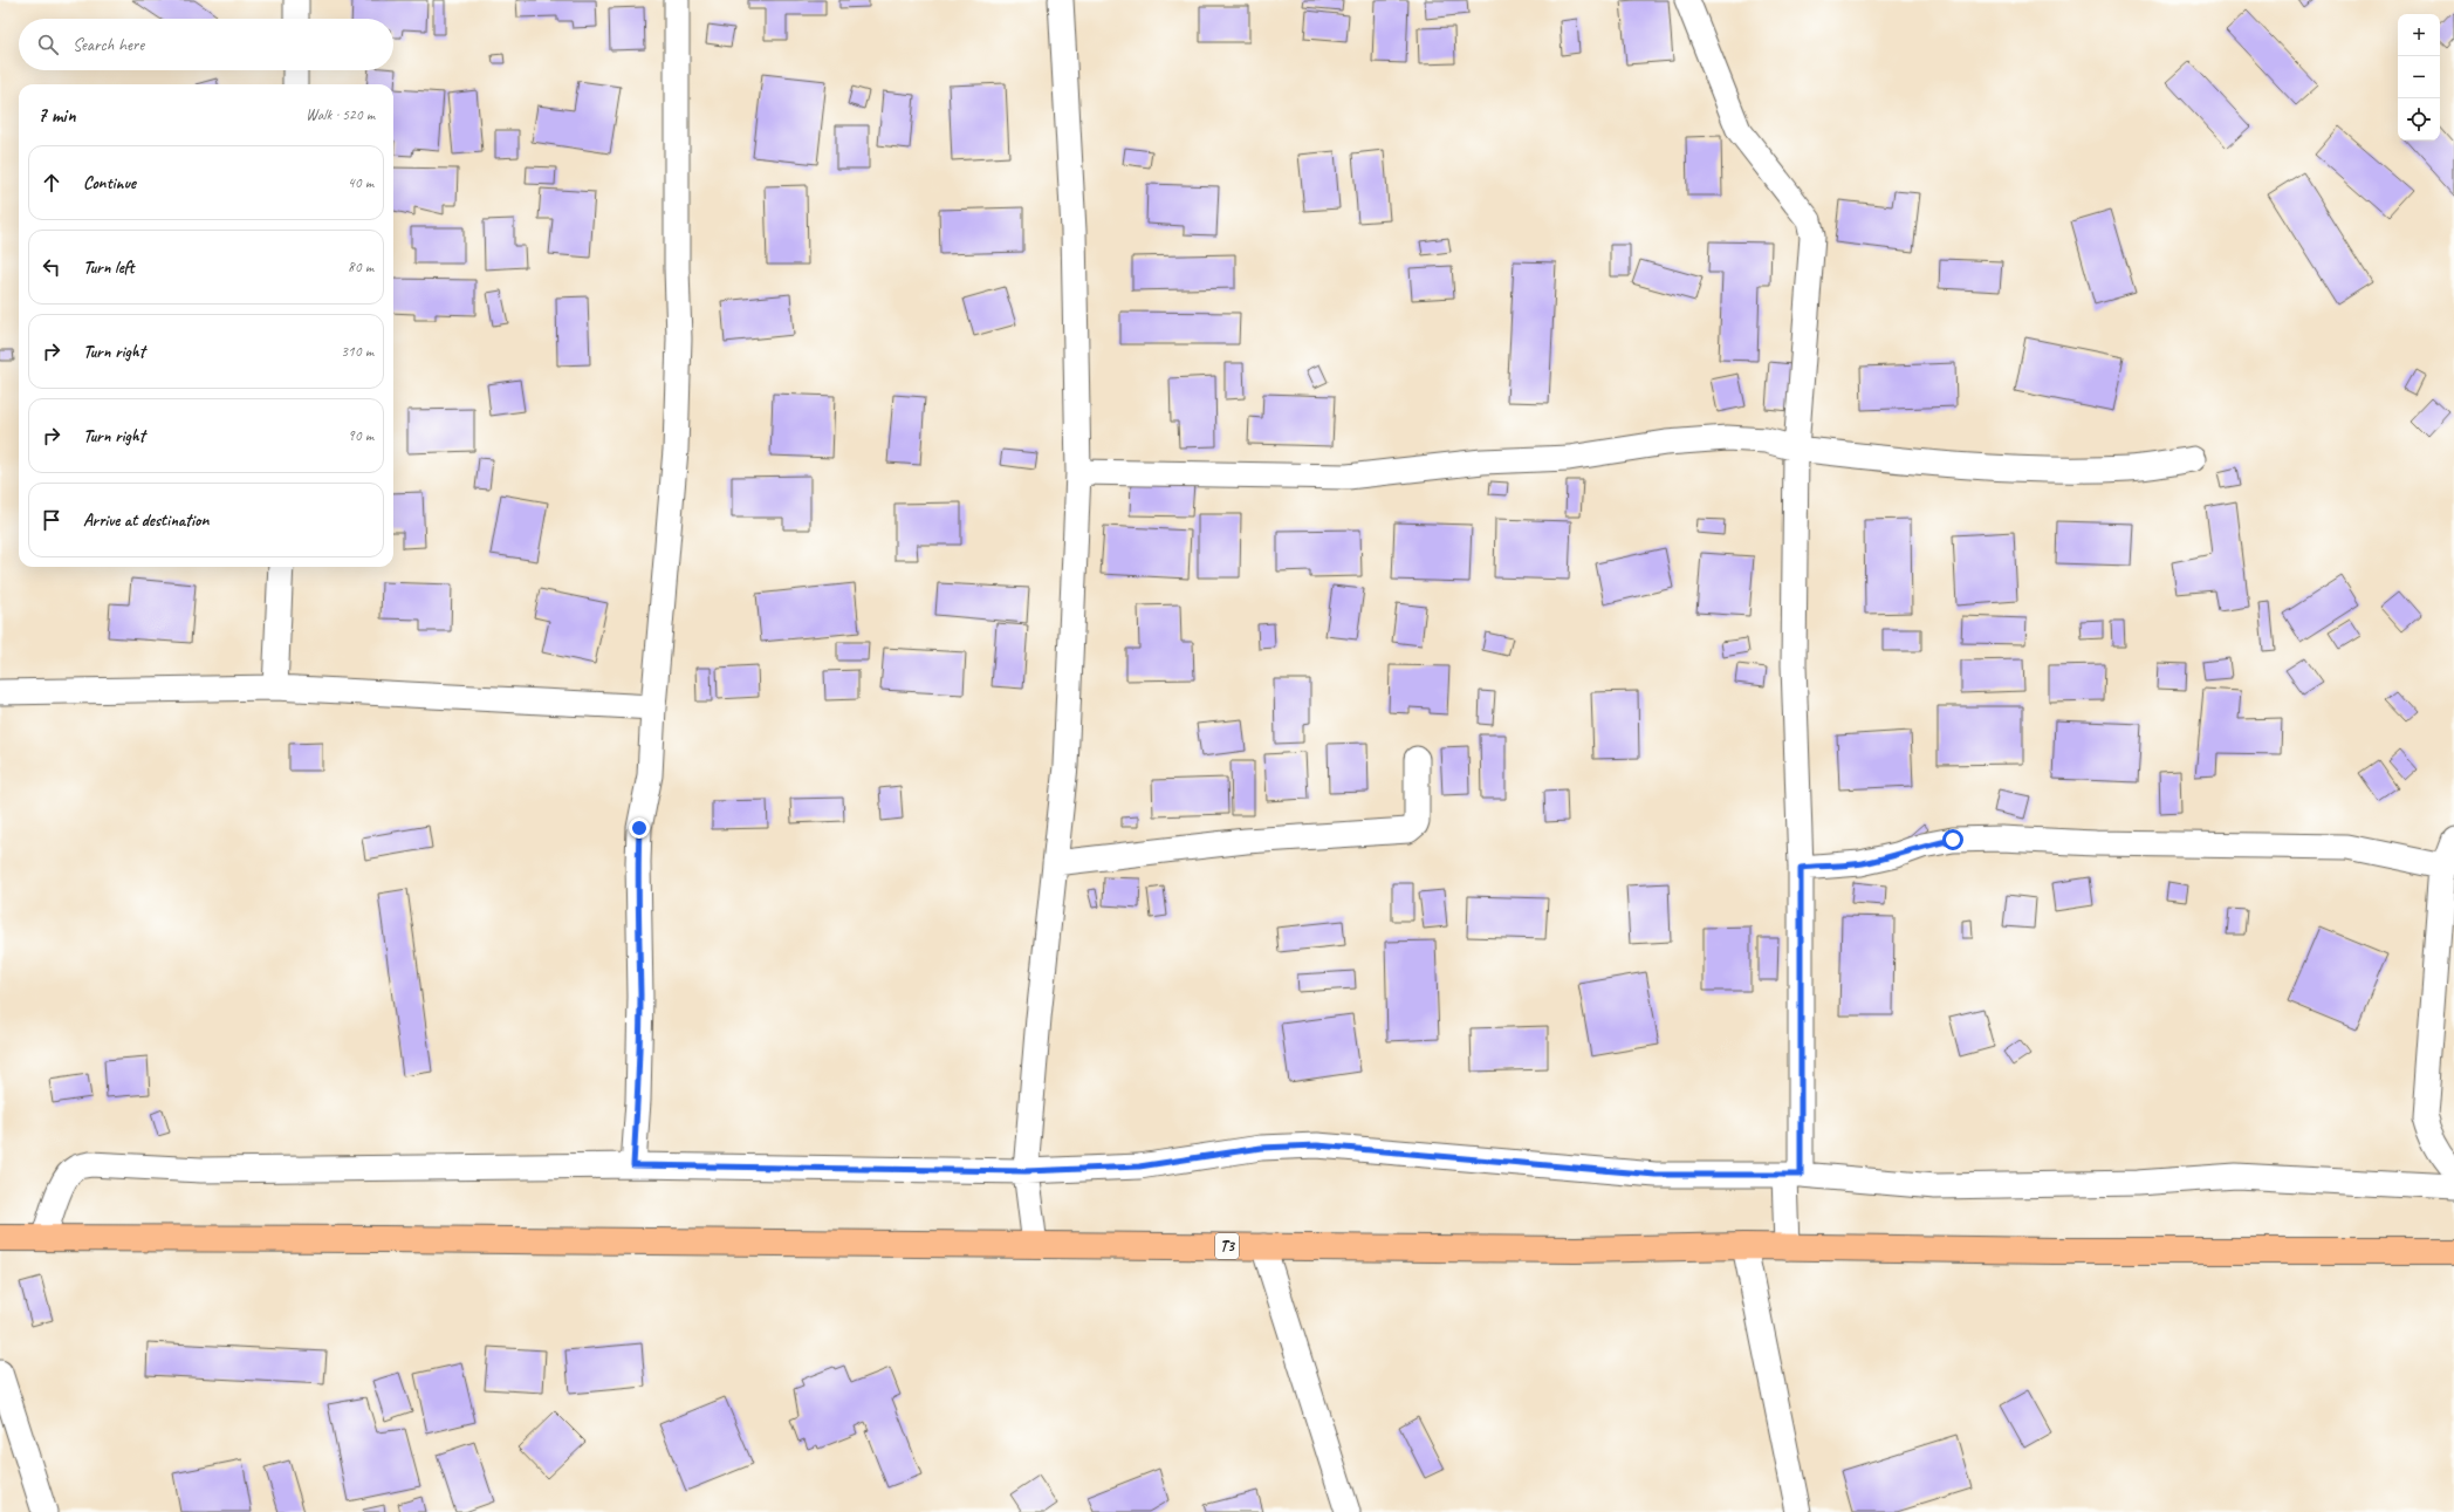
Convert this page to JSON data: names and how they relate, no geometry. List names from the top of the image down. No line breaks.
{"streets":{"highway":["T3"]},"page":{"map_buttons":["+","−"],"search":"Search here","heading":["7 min","Walk · 520 m"],"list":[["Continue","40 m"],["Turn left","80 m"],["Turn right","310 m"],["Turn right","90 m"],"Arrive at destination"]}}
